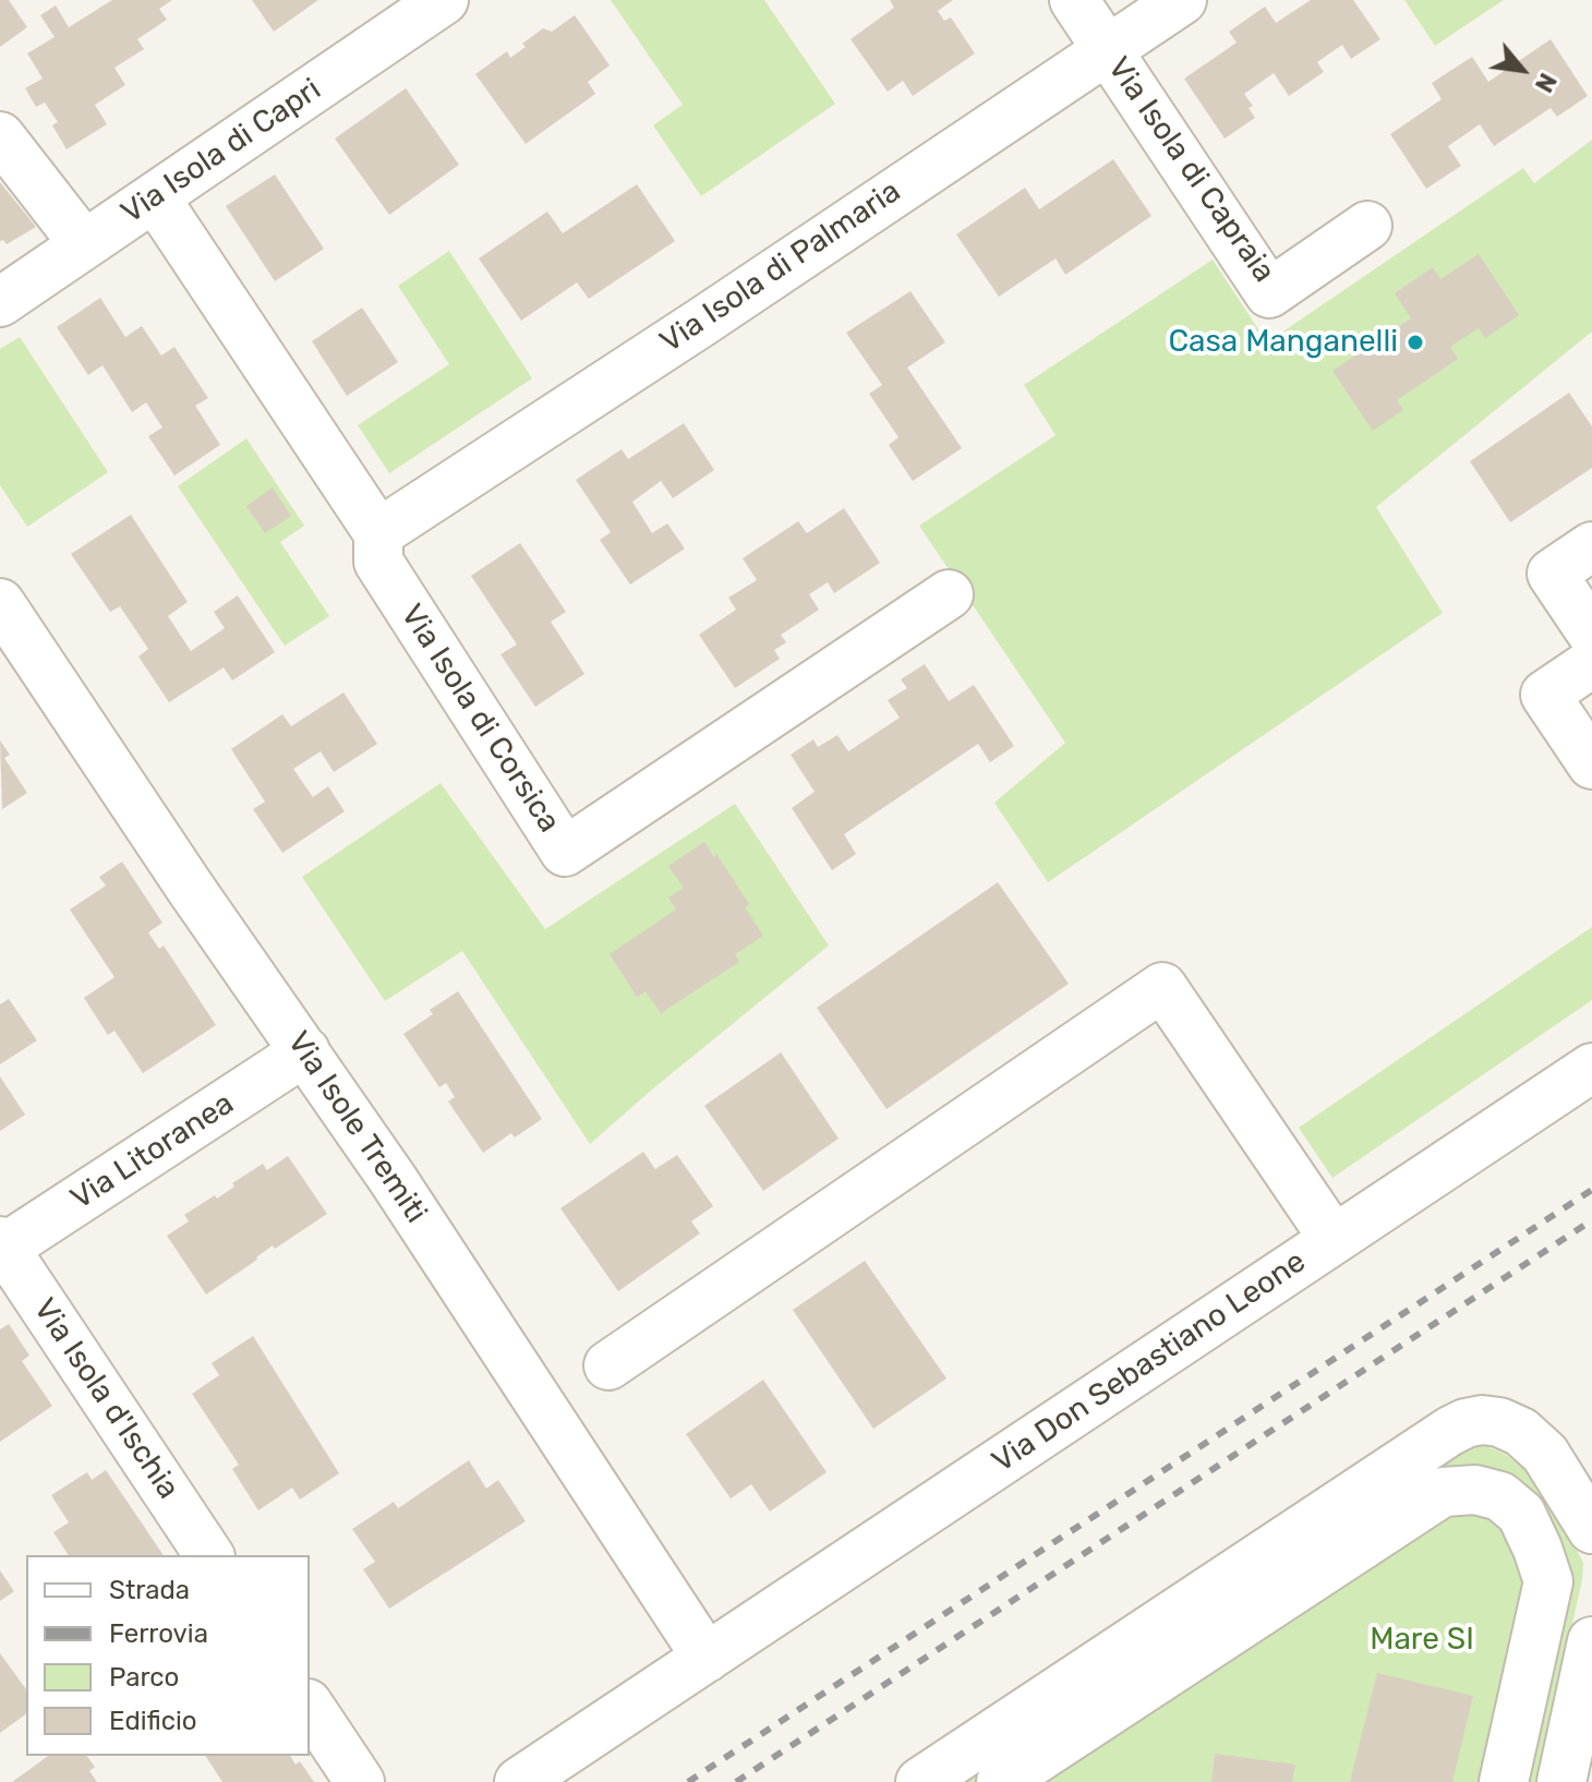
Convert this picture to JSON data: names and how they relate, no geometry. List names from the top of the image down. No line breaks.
{"streets":{"street":["Via Isola di Capri","Via Isola di Capraia","Via Isola di Palmaria","Via Isola di Corsica","Via Isole Tremiti","Via Litoranea","Via Don Sebastiano Leone","Via Isola d'Ischia"]},"crossings":[["Via Isola di Capri","Via Isola di Corsica"],["Via Isola di Capraia","Via Isola di Palmaria"],["Via Isola di Palmaria","Via Isola di Corsica"],["Via Isole Tremiti","Via Litoranea"],["Via Isole Tremiti","Via Don Sebastiano Leone"],["Via Litoranea","Via Isola d'Ischia"]],"parks":["Mare SI"],"places":["Casa Manganelli"],"legend":["Strada","Ferrovia","Parco","Edificio"],"north":"bottom right"}
